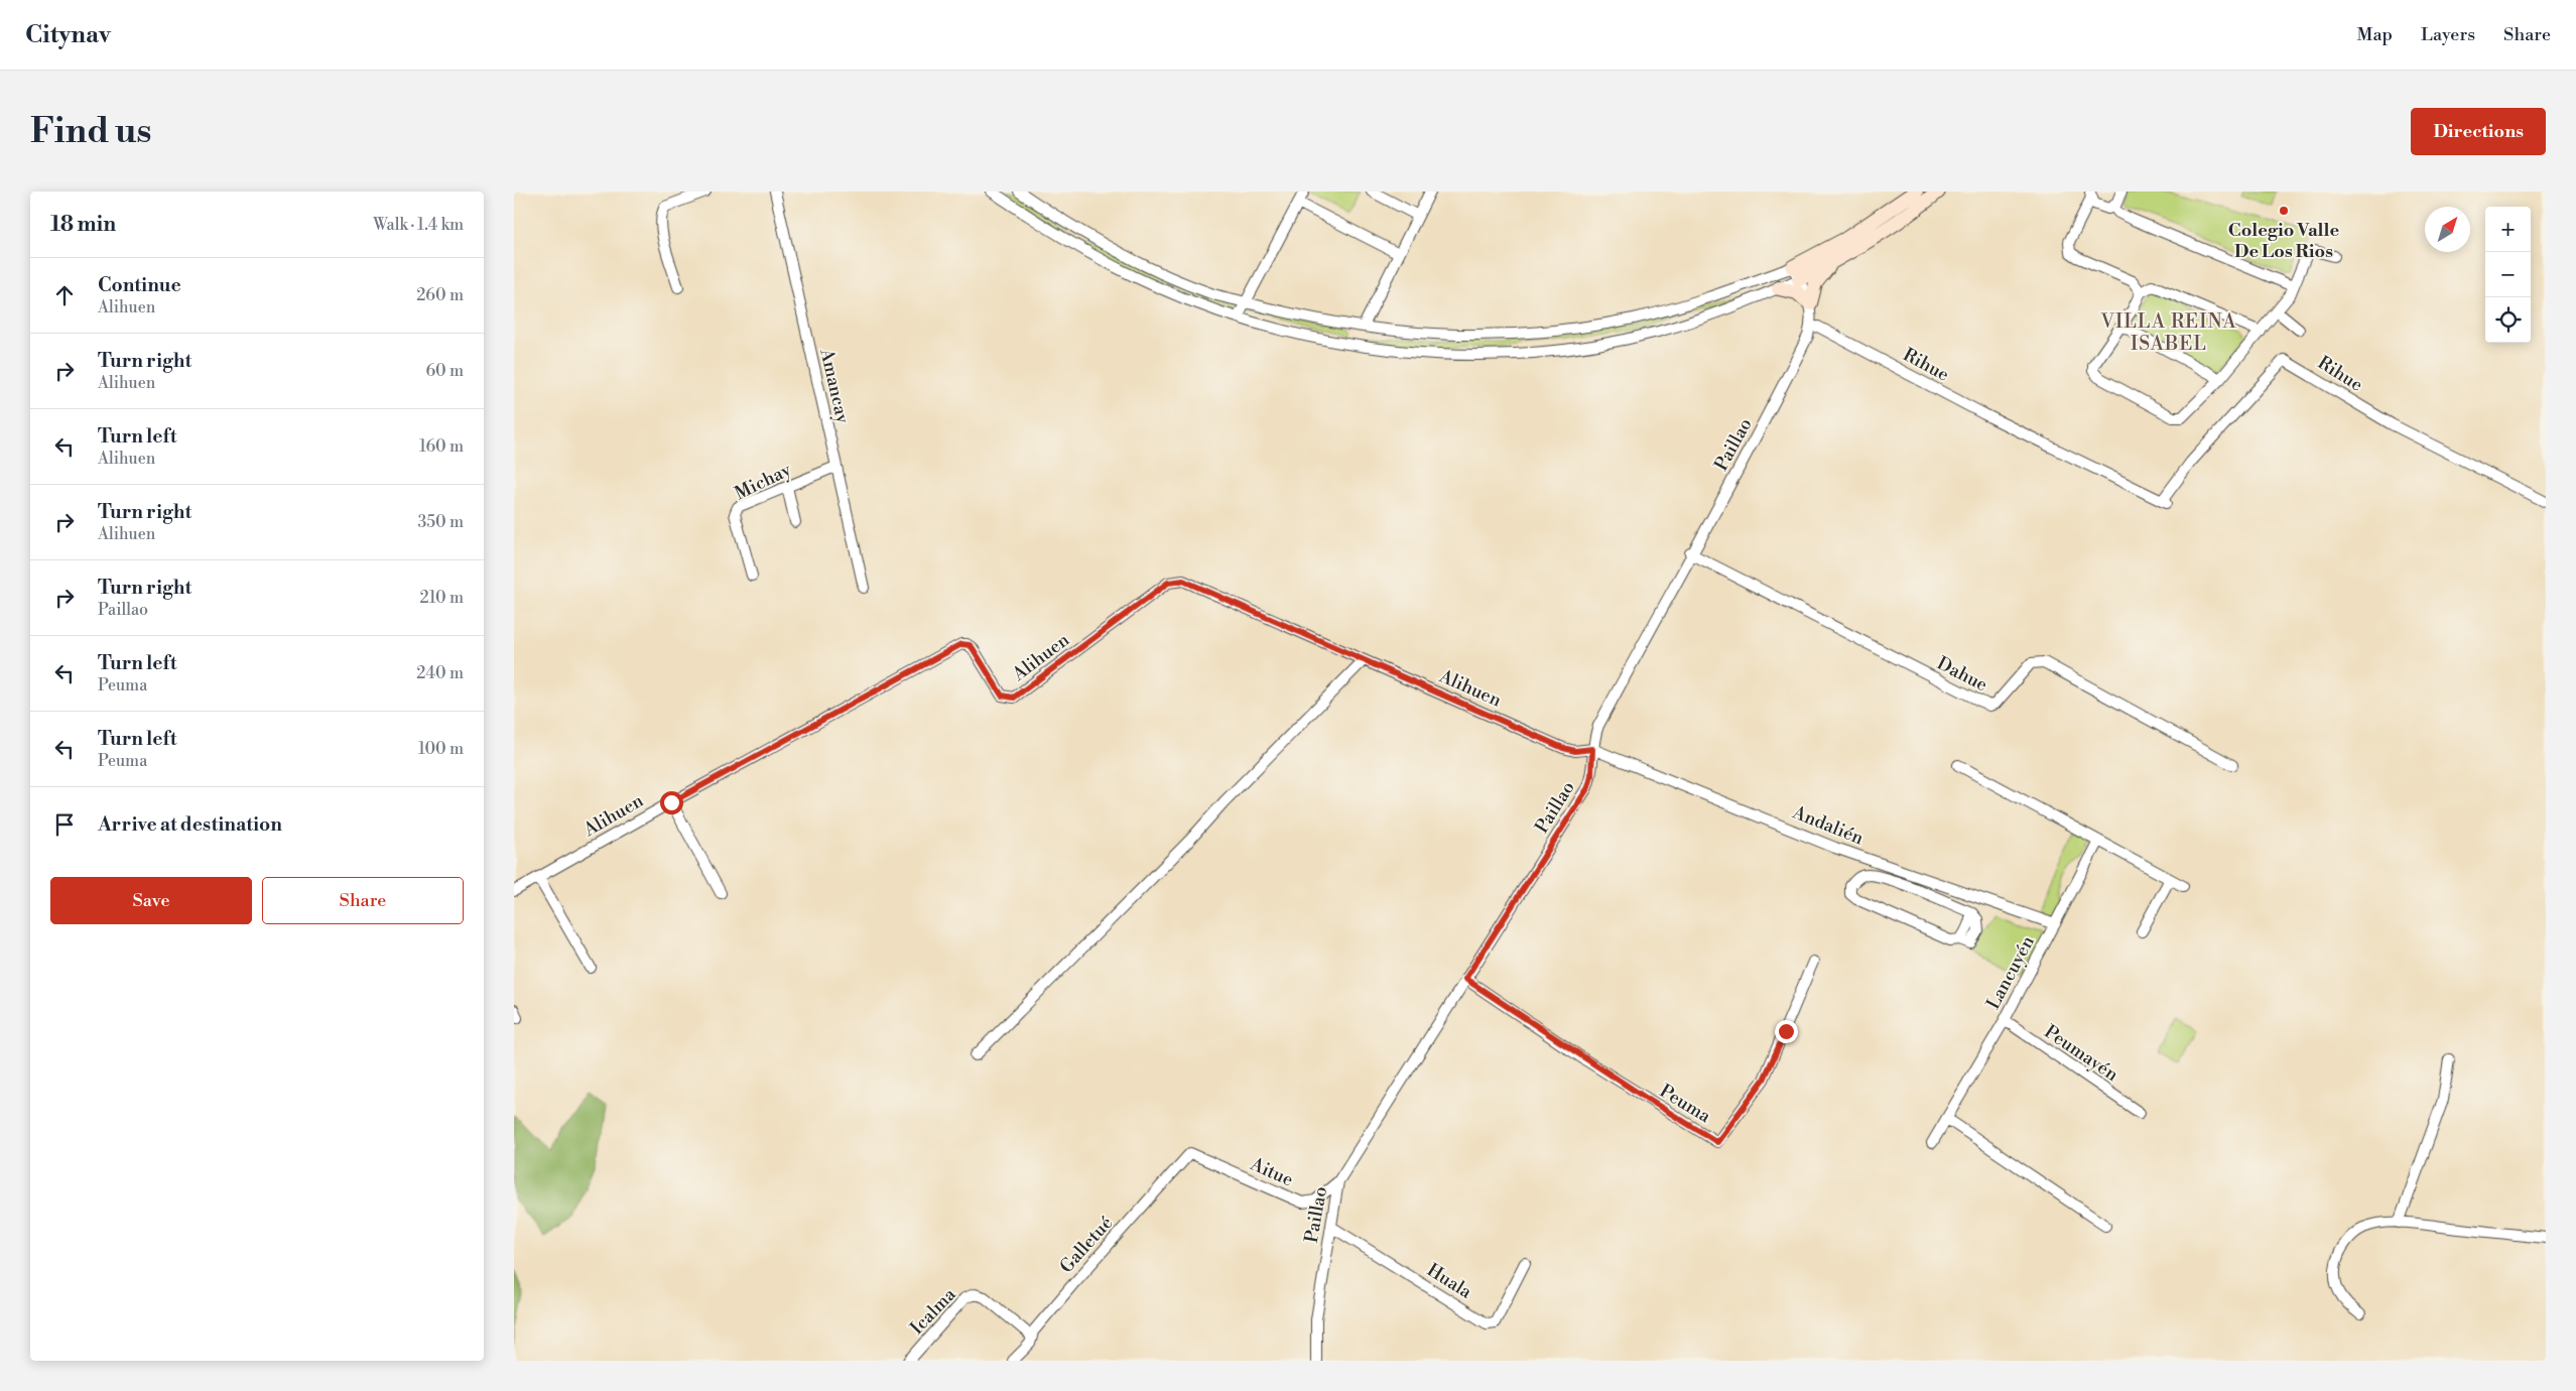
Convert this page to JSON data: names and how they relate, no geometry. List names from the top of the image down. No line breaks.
{"streets":{"street":["Rihue","Amancay","Paillao","Michay","Alihuen","Dahue","Andalién","Lancuyén","Peumayén","Peuma","Aitue","Galletué","Huala","Icalma"]},"crossings":[["Rihue","Paillao"],["Amancay","Michay"],["Paillao","Alihuen"],["Paillao","Dahue"],["Paillao","Andalién"],["Paillao","Peuma"],["Paillao","Aitue"],["Paillao","Huala"],["Alihuen","Andalién"],["Andalién","Lancuyén"],["Lancuyén","Peumayén"],["Aitue","Galletué"],["Galletué","Icalma"]],"districts":["VILLA REINA ISABEL"],"places":["Colegio Valle De Los Rios"],"north":"top right","page":{"header":"Citynav","nav":["Map","Layers","Share"],"buttons":["Directions",["Save","Share"]],"title":"Find us","heading":["18 min","Walk · 1.4 km"],"map_buttons":["+","−"],"list":[["Continue","Alihuen","260 m"],["Turn right","Alihuen","60 m"],["Turn left","Alihuen","160 m"],["Turn right","Alihuen","350 m"],["Turn right","Paillao","210 m"],["Turn left","Peuma","240 m"],["Turn left","Peuma","100 m"],"Arrive at destination"]}}
